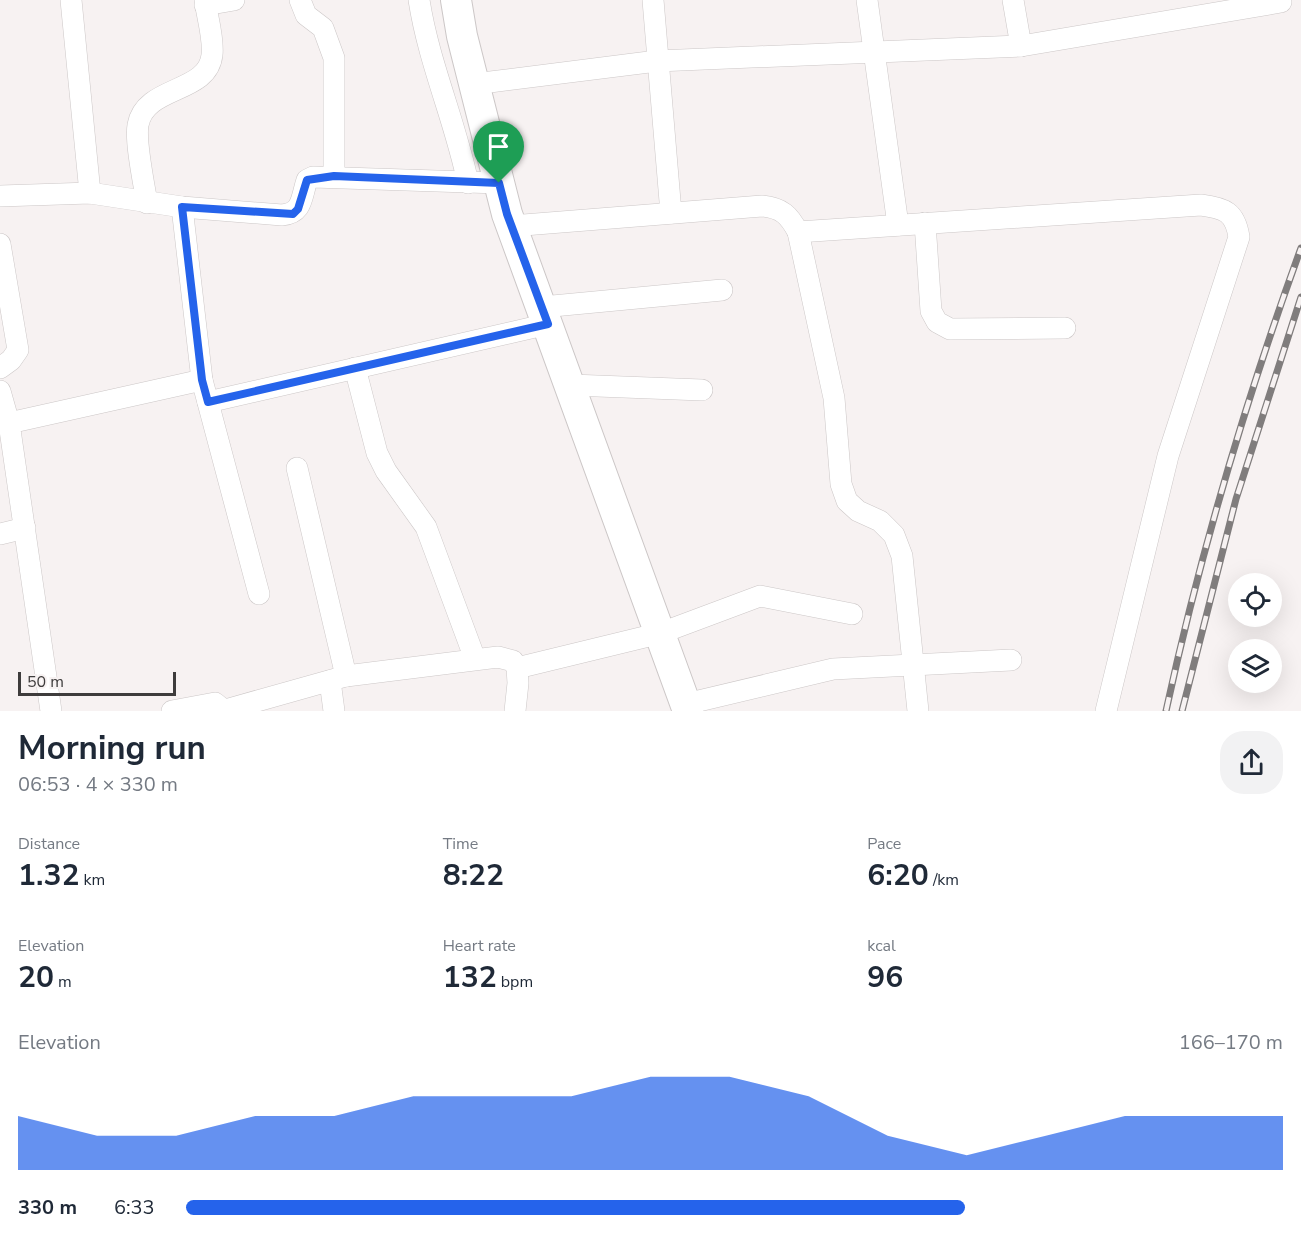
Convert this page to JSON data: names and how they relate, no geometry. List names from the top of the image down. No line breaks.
{"scale_bar":"50 m","page":{"scale":"50 m","heading":["Morning run","06:53 · 4 × 330 m"],"stats":[["Distance","1.32 km"],["Time","8:22"],["Pace","6:20 /km"],["Elevation","20 m"],["Heart rate","132 bpm"],["kcal","96"]],"chart":["Elevation","166–170 m"],"list":[{"name":"330 m","note":"6:33"}]}}
